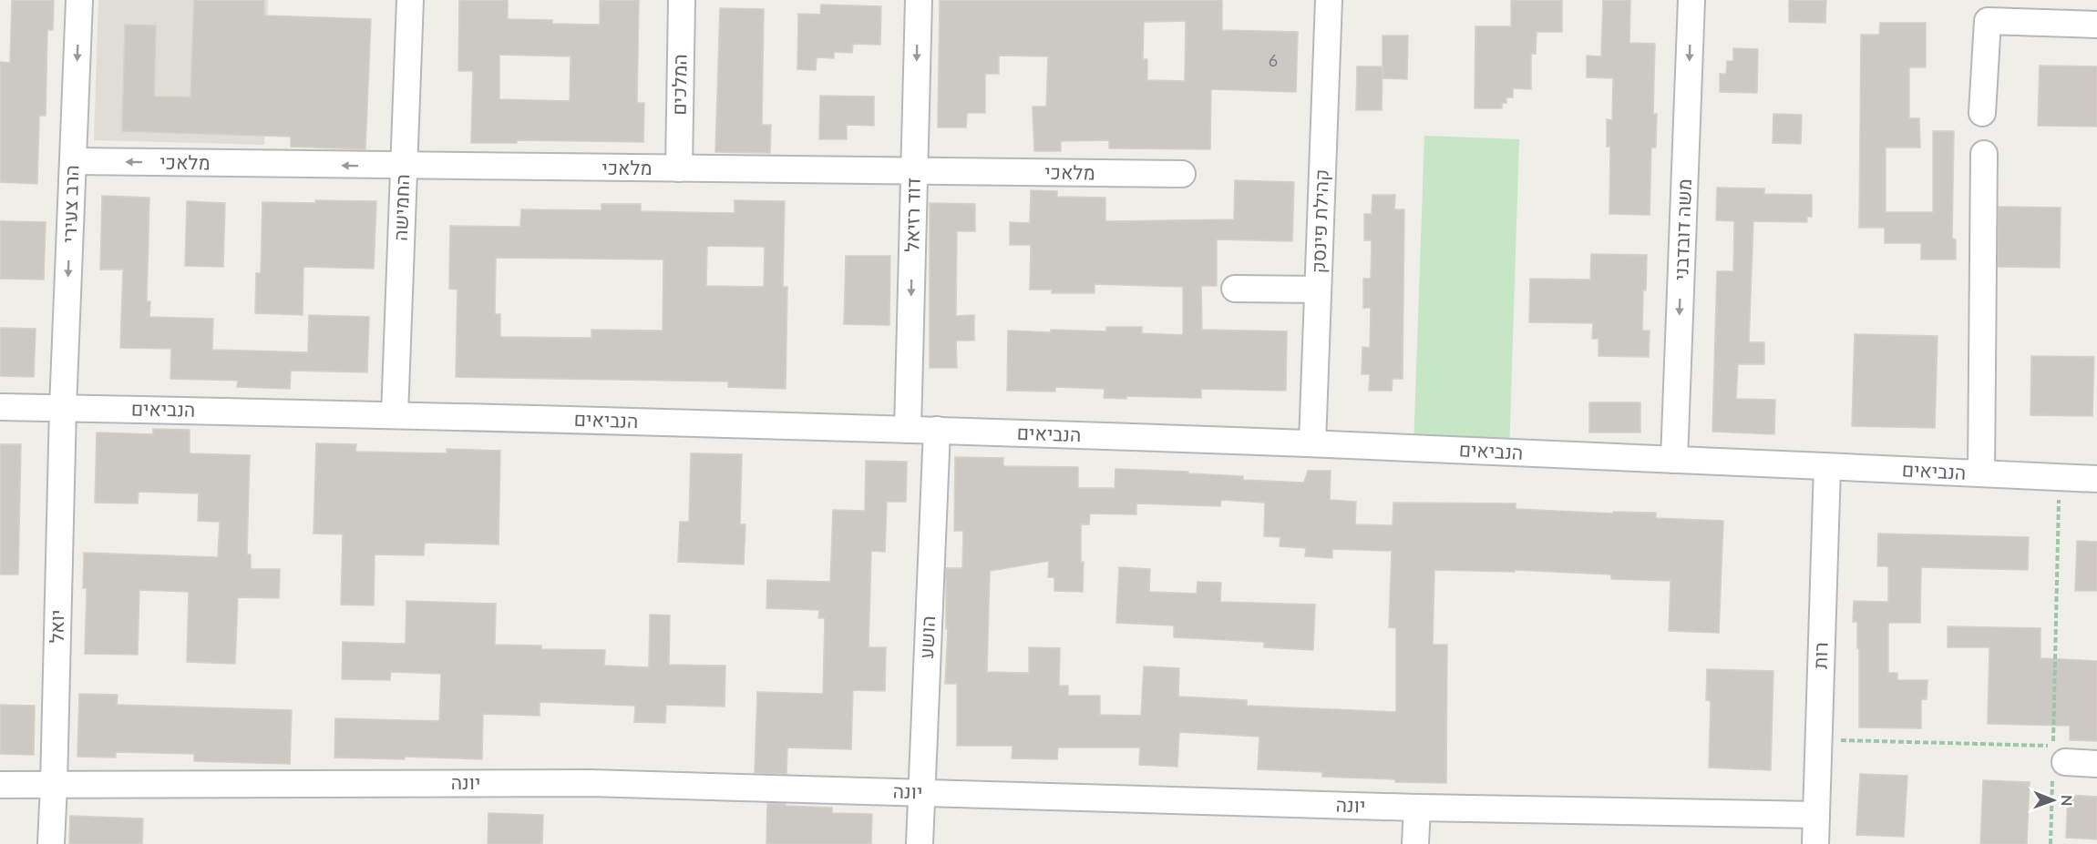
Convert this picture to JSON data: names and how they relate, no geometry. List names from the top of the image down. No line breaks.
{"streets":{"street":["המלכים","מלאכי","הרב צעירי","החמישה","דוד רזיאל","קהילת פינסק","משה דובדבני","הנביאים","יואל","הושע","רות","יונה"]},"crossings":[["המלכים","מלאכי"],["מלאכי","הרב צעירי"],["מלאכי","החמישה"],["מלאכי","דוד רזיאל"],["הרב צעירי","הנביאים"],["הרב צעירי","יואל"],["החמישה","הנביאים"],["דוד רזיאל","הנביאים"],["קהילת פינסק","הנביאים"],["משה דובדבני","הנביאים"],["הנביאים","יואל"],["הנביאים","הושע"],["הנביאים","רות"],["יואל","יונה"],["הושע","יונה"],["רות","יונה"]],"one_way":["הרב צעירי","דוד רזיאל","משה דובדבני"],"house_numbers":["6"],"north":"right"}
